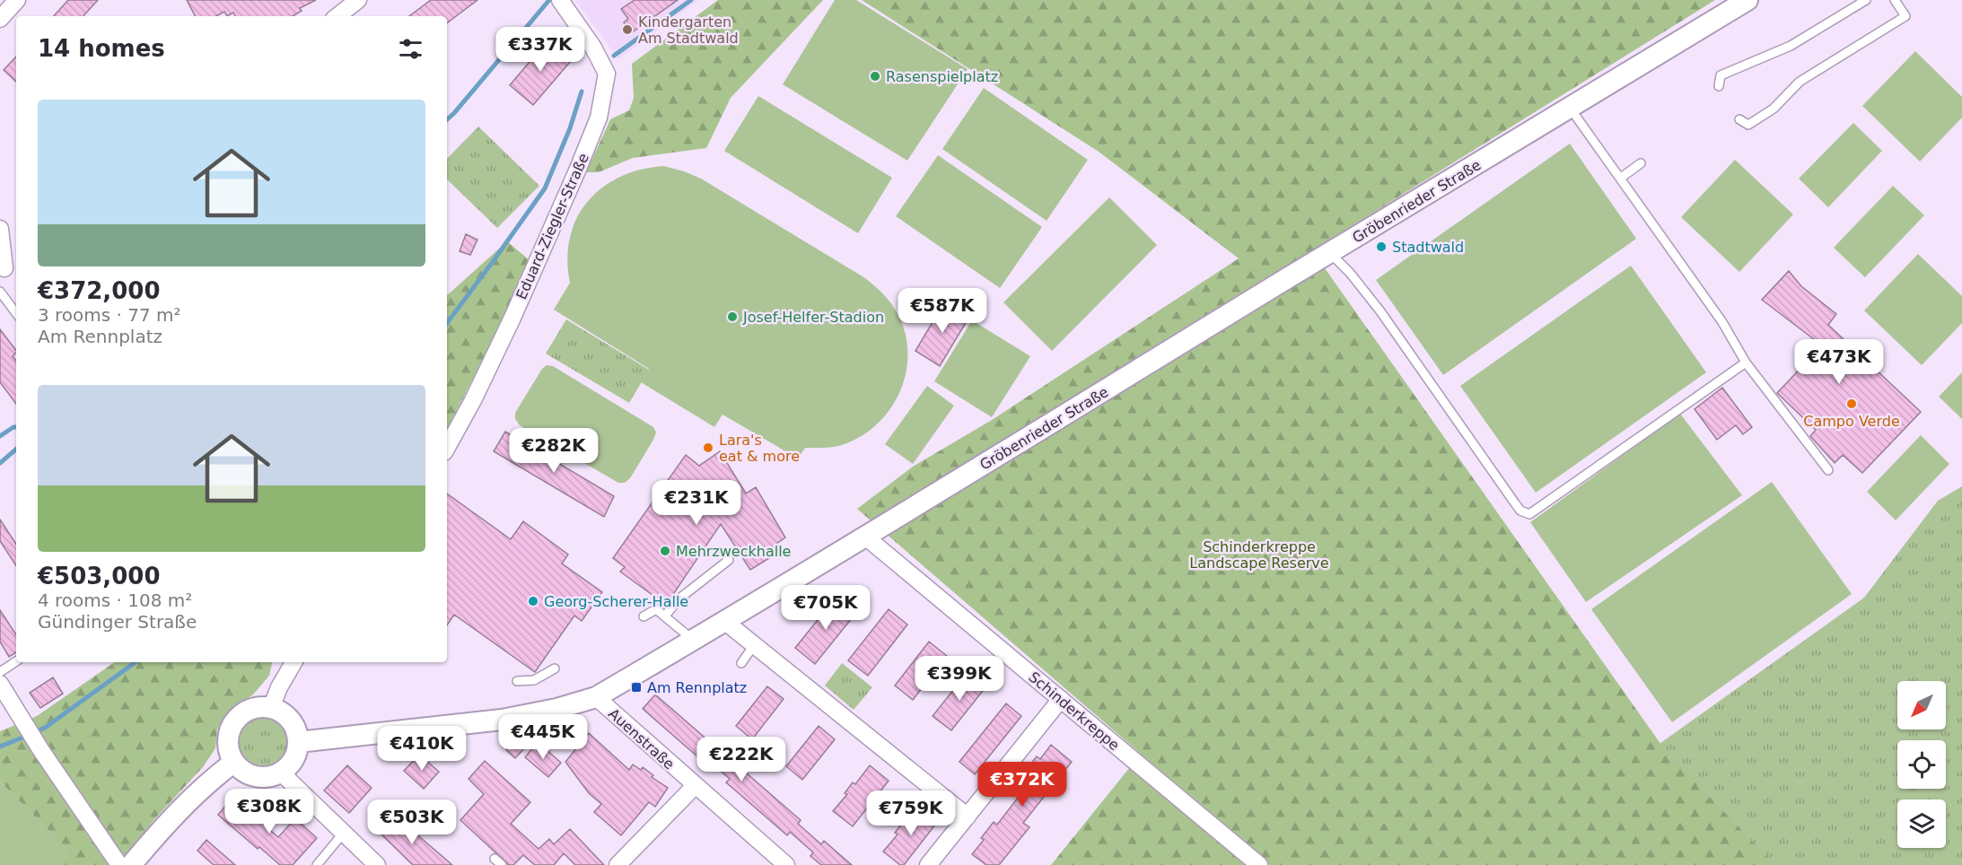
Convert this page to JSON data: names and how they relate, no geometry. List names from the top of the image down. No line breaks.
{"streets":{"street":["Gröbenrieder Straße","Eduard-Ziegler-Straße","Schinderkreppe","Auenstraße"]},"crossings":[["Gröbenrieder Straße","Schinderkreppe"],["Gröbenrieder Straße","Auenstraße"]],"parks":["Schinderkreppe Landscape Reserve"],"places":{"other":["Kindergarten Am Stadtwald","Rasenspielplatz","Stadtwald","Josef-Helfer-Stadion","Campo Verde","Lara's eat & more","Mehrzweckhalle","Georg-Scherer-Halle"],"transit":["Am Rennplatz"]},"north":"bottom left","page":{"heading":"14 homes","price":["€337K","€587K","€473K","€282K","€231K","€705K","€399K","€445K","€410K","€222K","€372K","€308K","€759K","€503K"],"list":[{"name":"€372,000","note":"3 rooms · 77 m² · Am Rennplatz"},{"name":"€503,000","note":"4 rooms · 108 m² · Gündinger Straße"}]}}
